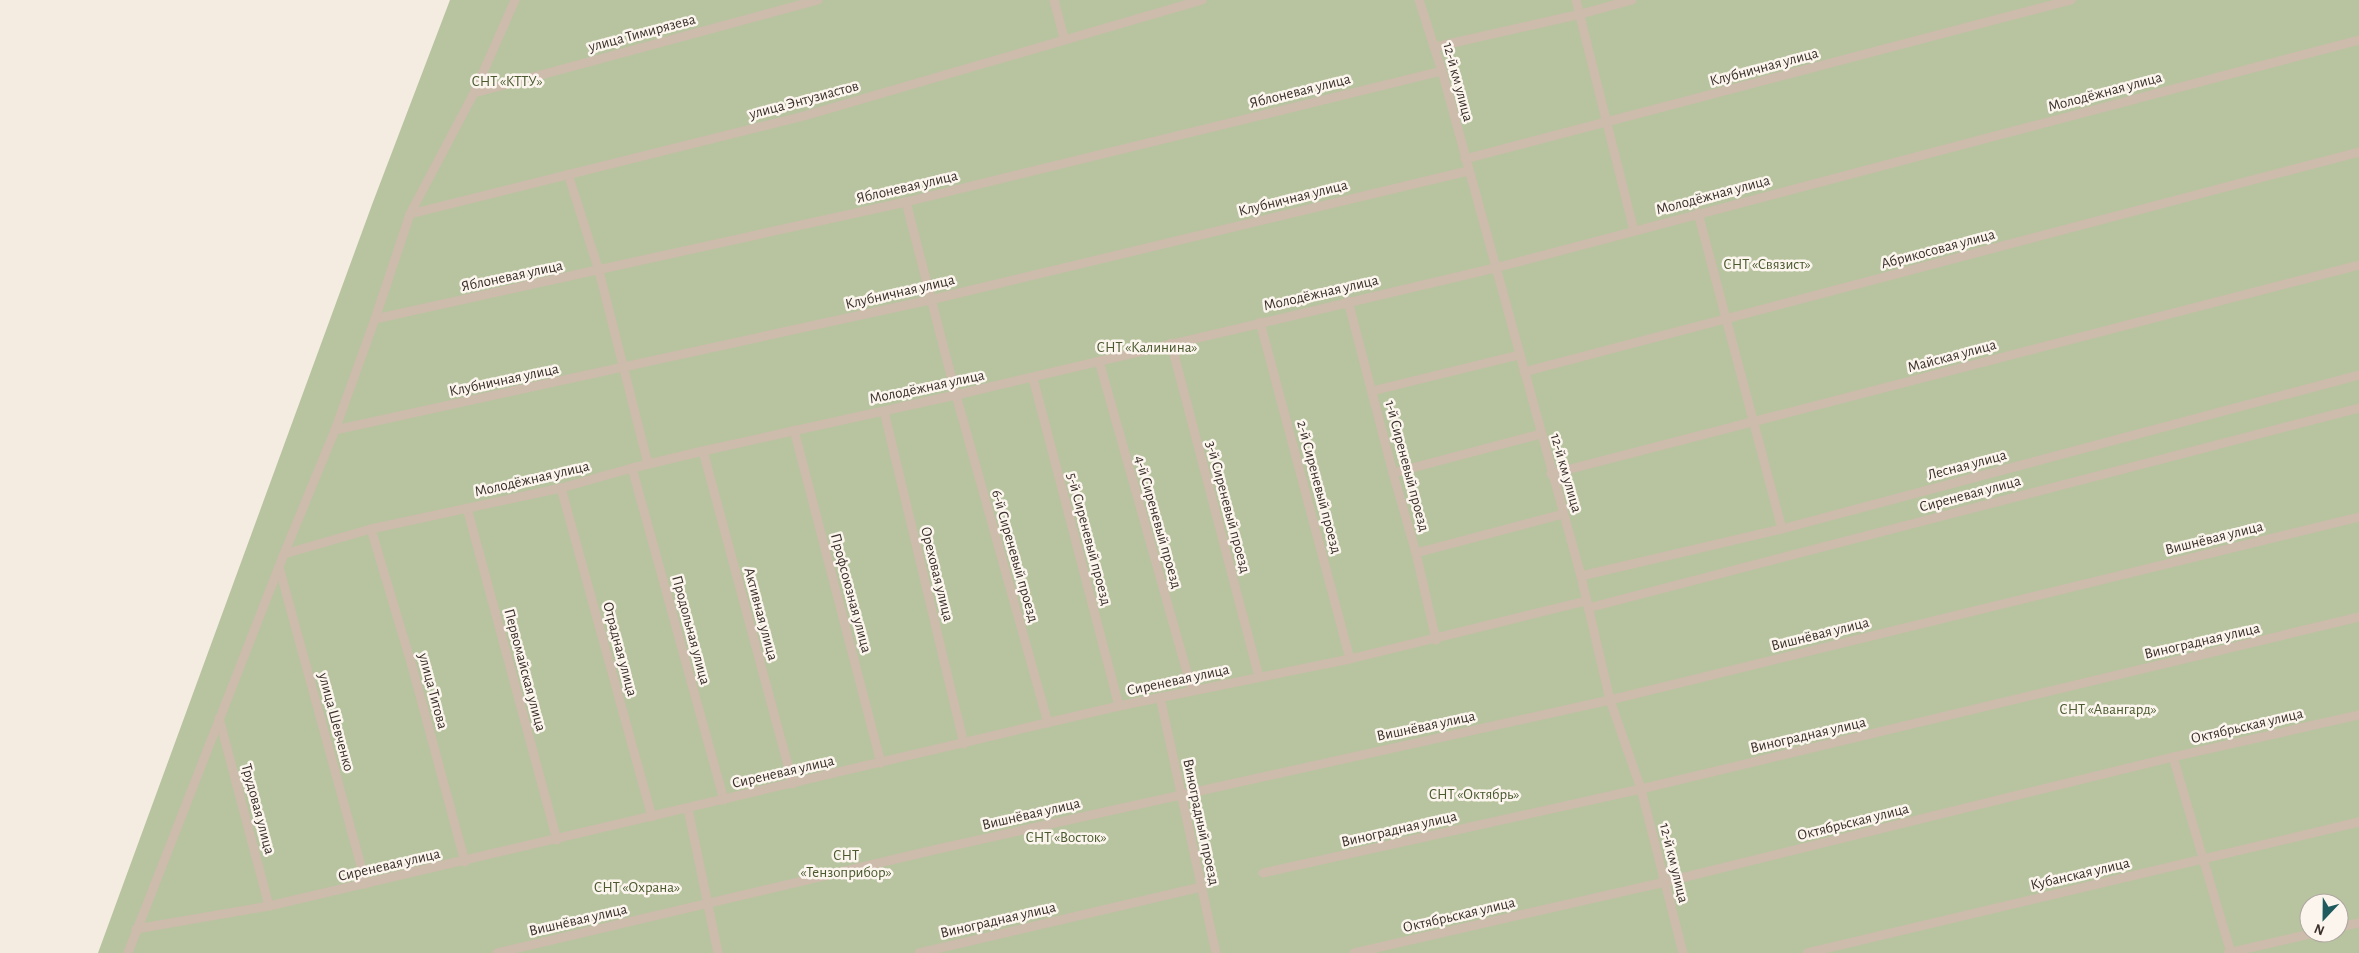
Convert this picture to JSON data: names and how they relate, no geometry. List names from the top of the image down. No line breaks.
{"streets":{"street":["улица Тимирязева","Клубничная улица","12-й км улица","Яблоневая улица","Молодёжная улица","улица Энтузиастов","Абрикосовая улица","Майская улица","Лесная улица","1-й Сиреневый проезд","2-й Сиреневый проезд","Сиреневая улица","3-й Сиреневый проезд","4-й Сиреневый проезд","Вишнёвая улица","5-й Сиреневый проезд","6-й Сиреневый проезд","Ореховая улица","Профсоюзная улица","Активная улица","Продольная улица","Виноградная улица","Отрадная улица","Первомайская улица","улица Титова","улица Шевченко","Октябрьская улица","Трудовая улица","Виноградный проезд","Кубанская улица"]},"crossings":[["Клубничная улица","12-й км улица"],["Клубничная улица","6-й Сиреневый проезд"],["12-й км улица","Яблоневая улица"],["12-й км улица","Молодёжная улица"],["12-й км улица","Абрикосовая улица"],["12-й км улица","Майская улица"],["12-й км улица","Лесная улица"],["12-й км улица","Сиреневая улица"],["12-й км улица","Вишнёвая улица"],["12-й км улица","Виноградная улица"],["12-й км улица","Октябрьская улица"],["Яблоневая улица","6-й Сиреневый проезд"],["Молодёжная улица","1-й Сиреневый проезд"],["Молодёжная улица","2-й Сиреневый проезд"],["Молодёжная улица","3-й Сиреневый проезд"],["Молодёжная улица","4-й Сиреневый проезд"],["Молодёжная улица","5-й Сиреневый проезд"],["Молодёжная улица","6-й Сиреневый проезд"],["Молодёжная улица","Ореховая улица"],["Молодёжная улица","Профсоюзная улица"],["Молодёжная улица","Активная улица"],["Молодёжная улица","Продольная улица"],["Молодёжная улица","Отрадная улица"],["Молодёжная улица","Первомайская улица"],["Молодёжная улица","улица Титова"],["1-й Сиреневый проезд","Сиреневая улица"],["2-й Сиреневый проезд","Сиреневая улица"],["Сиреневая улица","3-й Сиреневый проезд"],["Сиреневая улица","4-й Сиреневый проезд"],["Сиреневая улица","5-й Сиреневый проезд"],["Сиреневая улица","6-й Сиреневый проезд"],["Сиреневая улица","Ореховая улица"],["Сиреневая улица","Профсоюзная улица"],["Сиреневая улица","Активная улица"],["Сиреневая улица","Продольная улица"],["Сиреневая улица","Отрадная улица"],["Сиреневая улица","Первомайская улица"],["Сиреневая улица","улица Титова"],["Сиреневая улица","улица Шевченко"],["Сиреневая улица","Трудовая улица"],["Сиреневая улица","Виноградный проезд"],["Вишнёвая улица","Виноградный проезд"],["Виноградная улица","Виноградный проезд"]],"parks":["СНТ «КТТУ»","СНТ «Связист»","СНТ «Калинина»","СНТ «Авангард»","СНТ «Октябрь»","СНТ «Восток»","СНТ «Тензоприбор»","СНТ «Охрана»"],"north":"bottom"}
